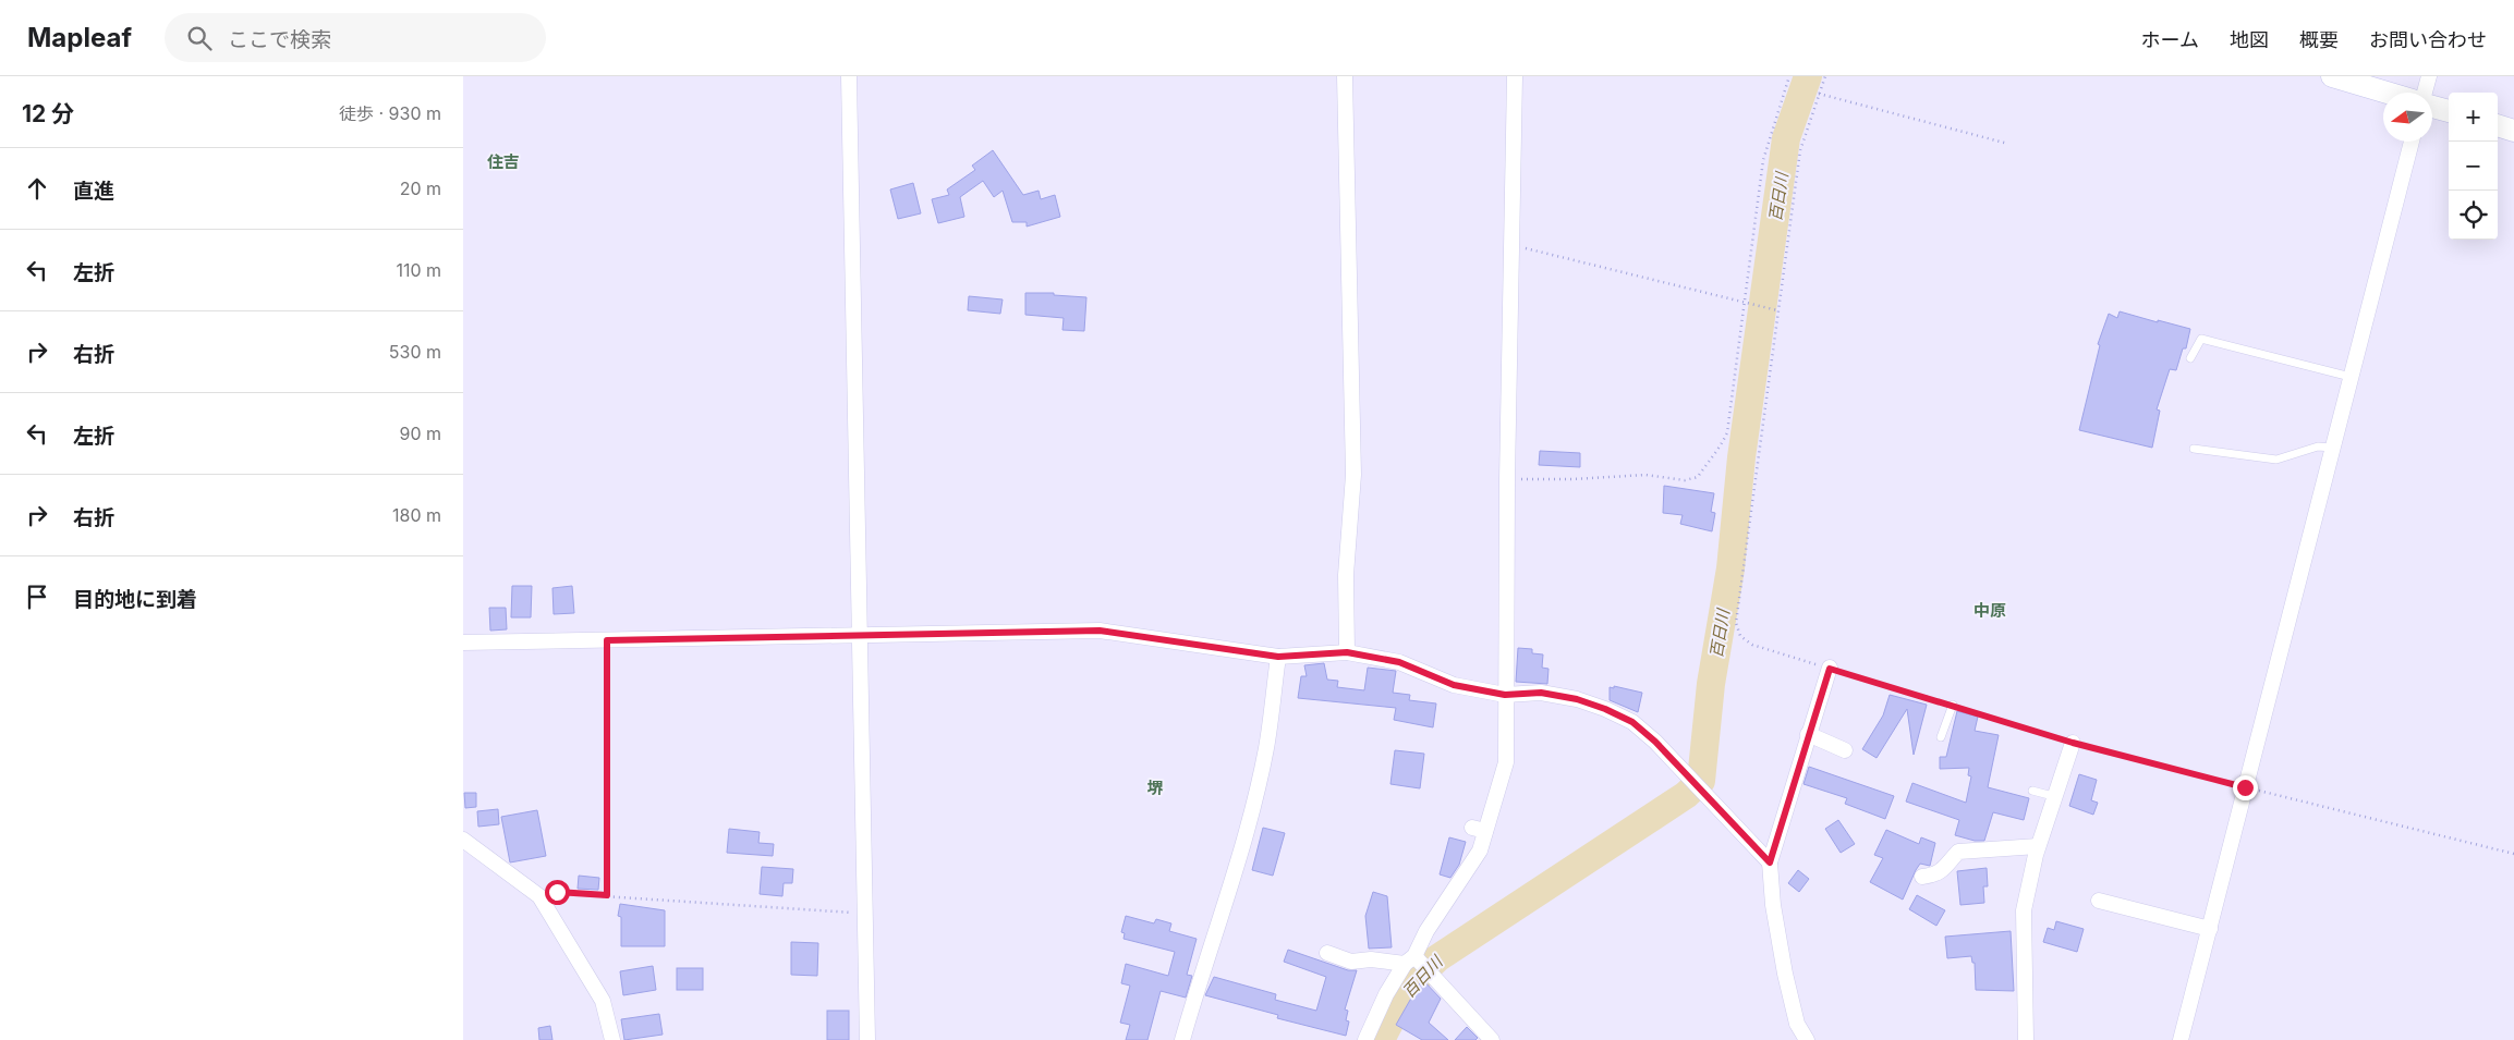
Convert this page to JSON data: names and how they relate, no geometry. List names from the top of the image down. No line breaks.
{"districts":["住吉","中原","堺"],"water":["百日川"],"north":"left","page":{"header":"Mapleaf","search":"ここで検索","nav":["ホーム","地図","概要","お問い合わせ"],"heading":["12 分","徒歩 · 930 m"],"map_buttons":["+","−"],"list":[["直進","20 m"],["左折","110 m"],["右折","530 m"],["左折","90 m"],["右折","180 m"],"目的地に到着"]}}
